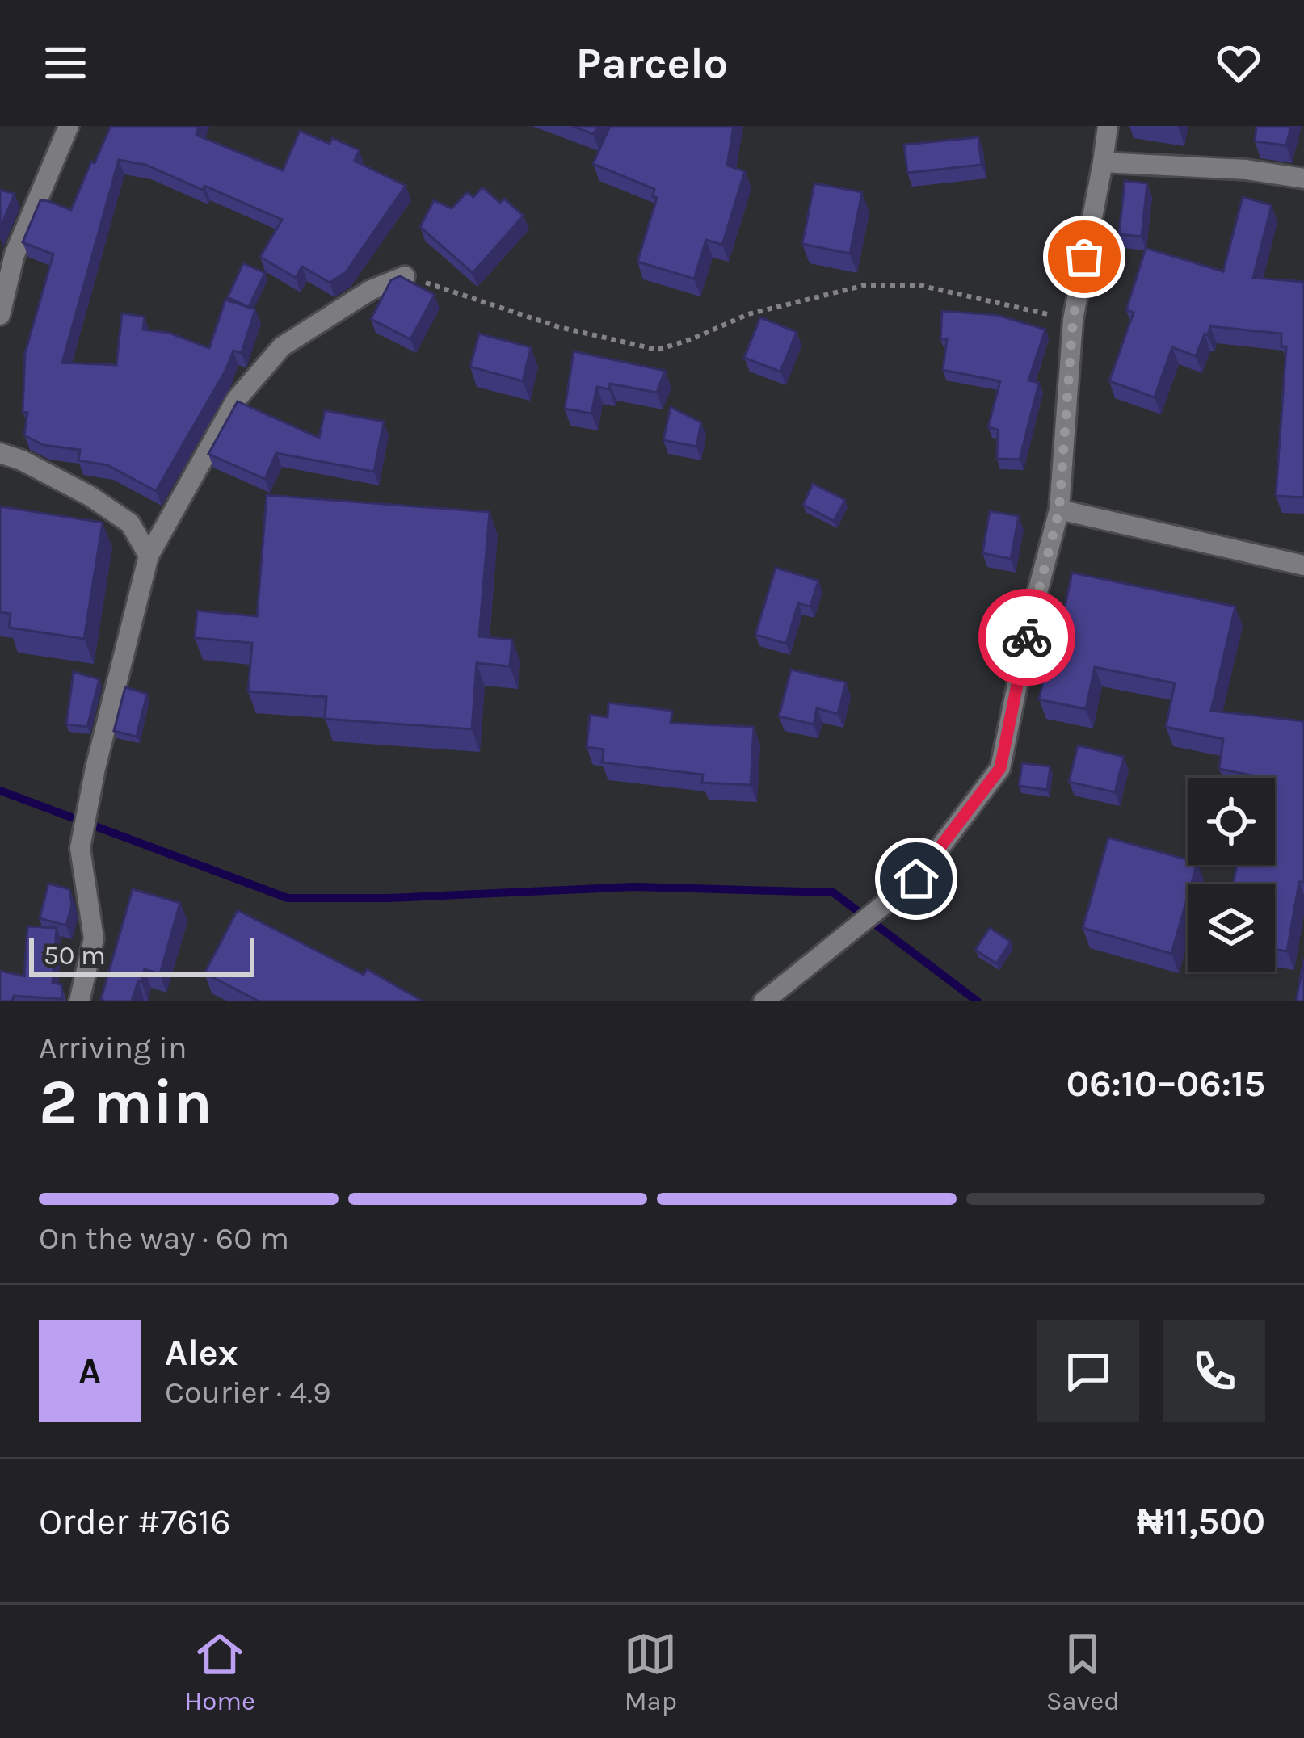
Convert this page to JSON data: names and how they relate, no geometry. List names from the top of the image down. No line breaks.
{"scale_bar":"50 m","page":{"header":"Parcelo","scale":"50 m","heading":["2 min","Arriving in","06:10–06:15"],"panel":["Alex","Courier · 4.9","Order #7616","₦11,500"],"bar":"On the way · 60 m","round":"A","tabs":["Home","Map","Saved"]}}
